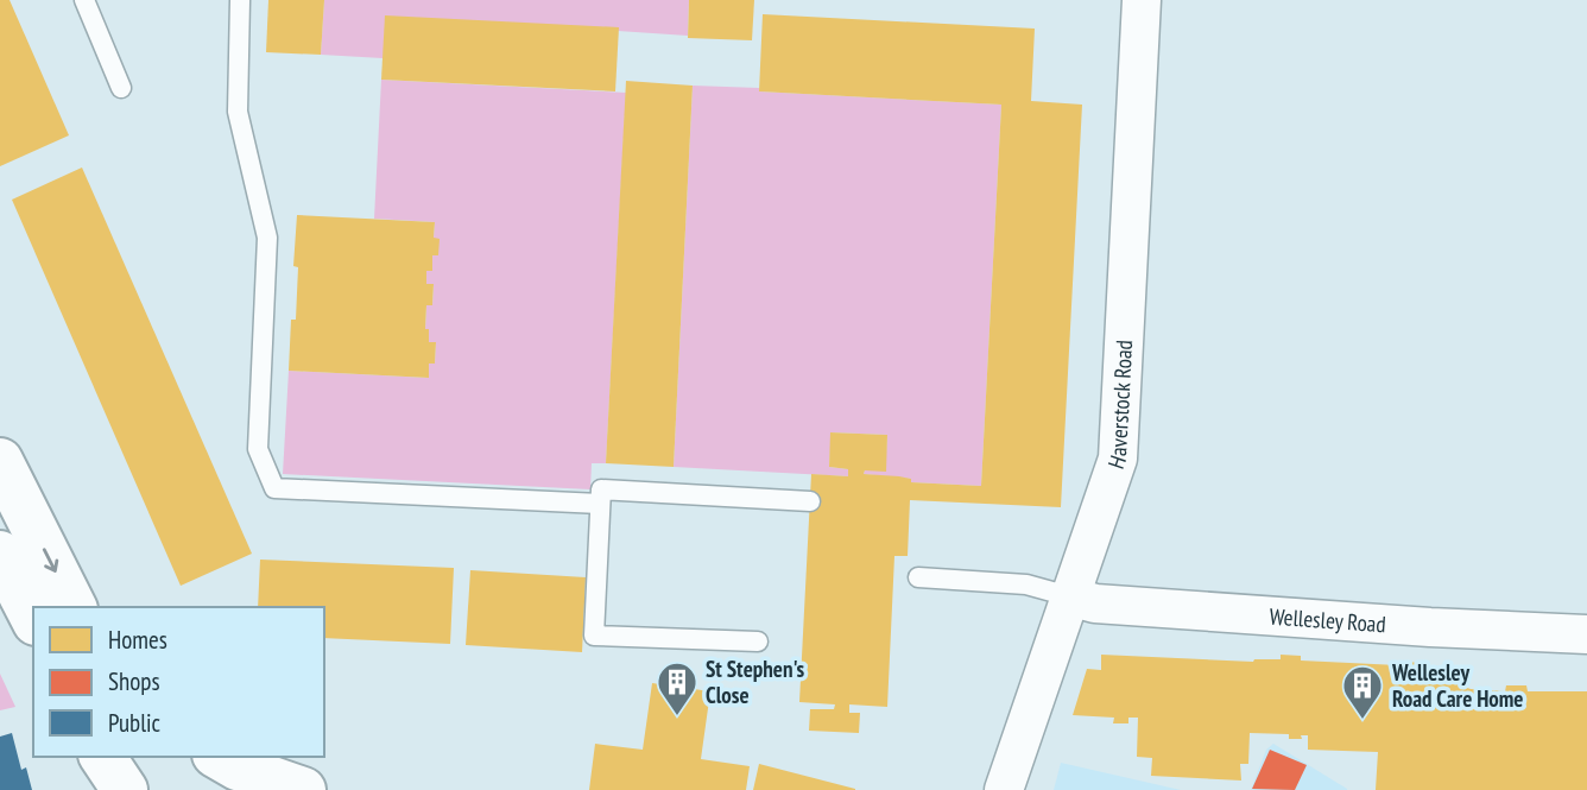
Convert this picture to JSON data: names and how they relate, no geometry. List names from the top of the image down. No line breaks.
{"streets":{"street":["Haverstock Road","Wellesley Road"]},"crossings":[["Haverstock Road","Wellesley Road"]],"places":{"building":["St Stephen's Close","Wellesley Road Care Home"]},"legend":["Homes","Shops","Public"]}
